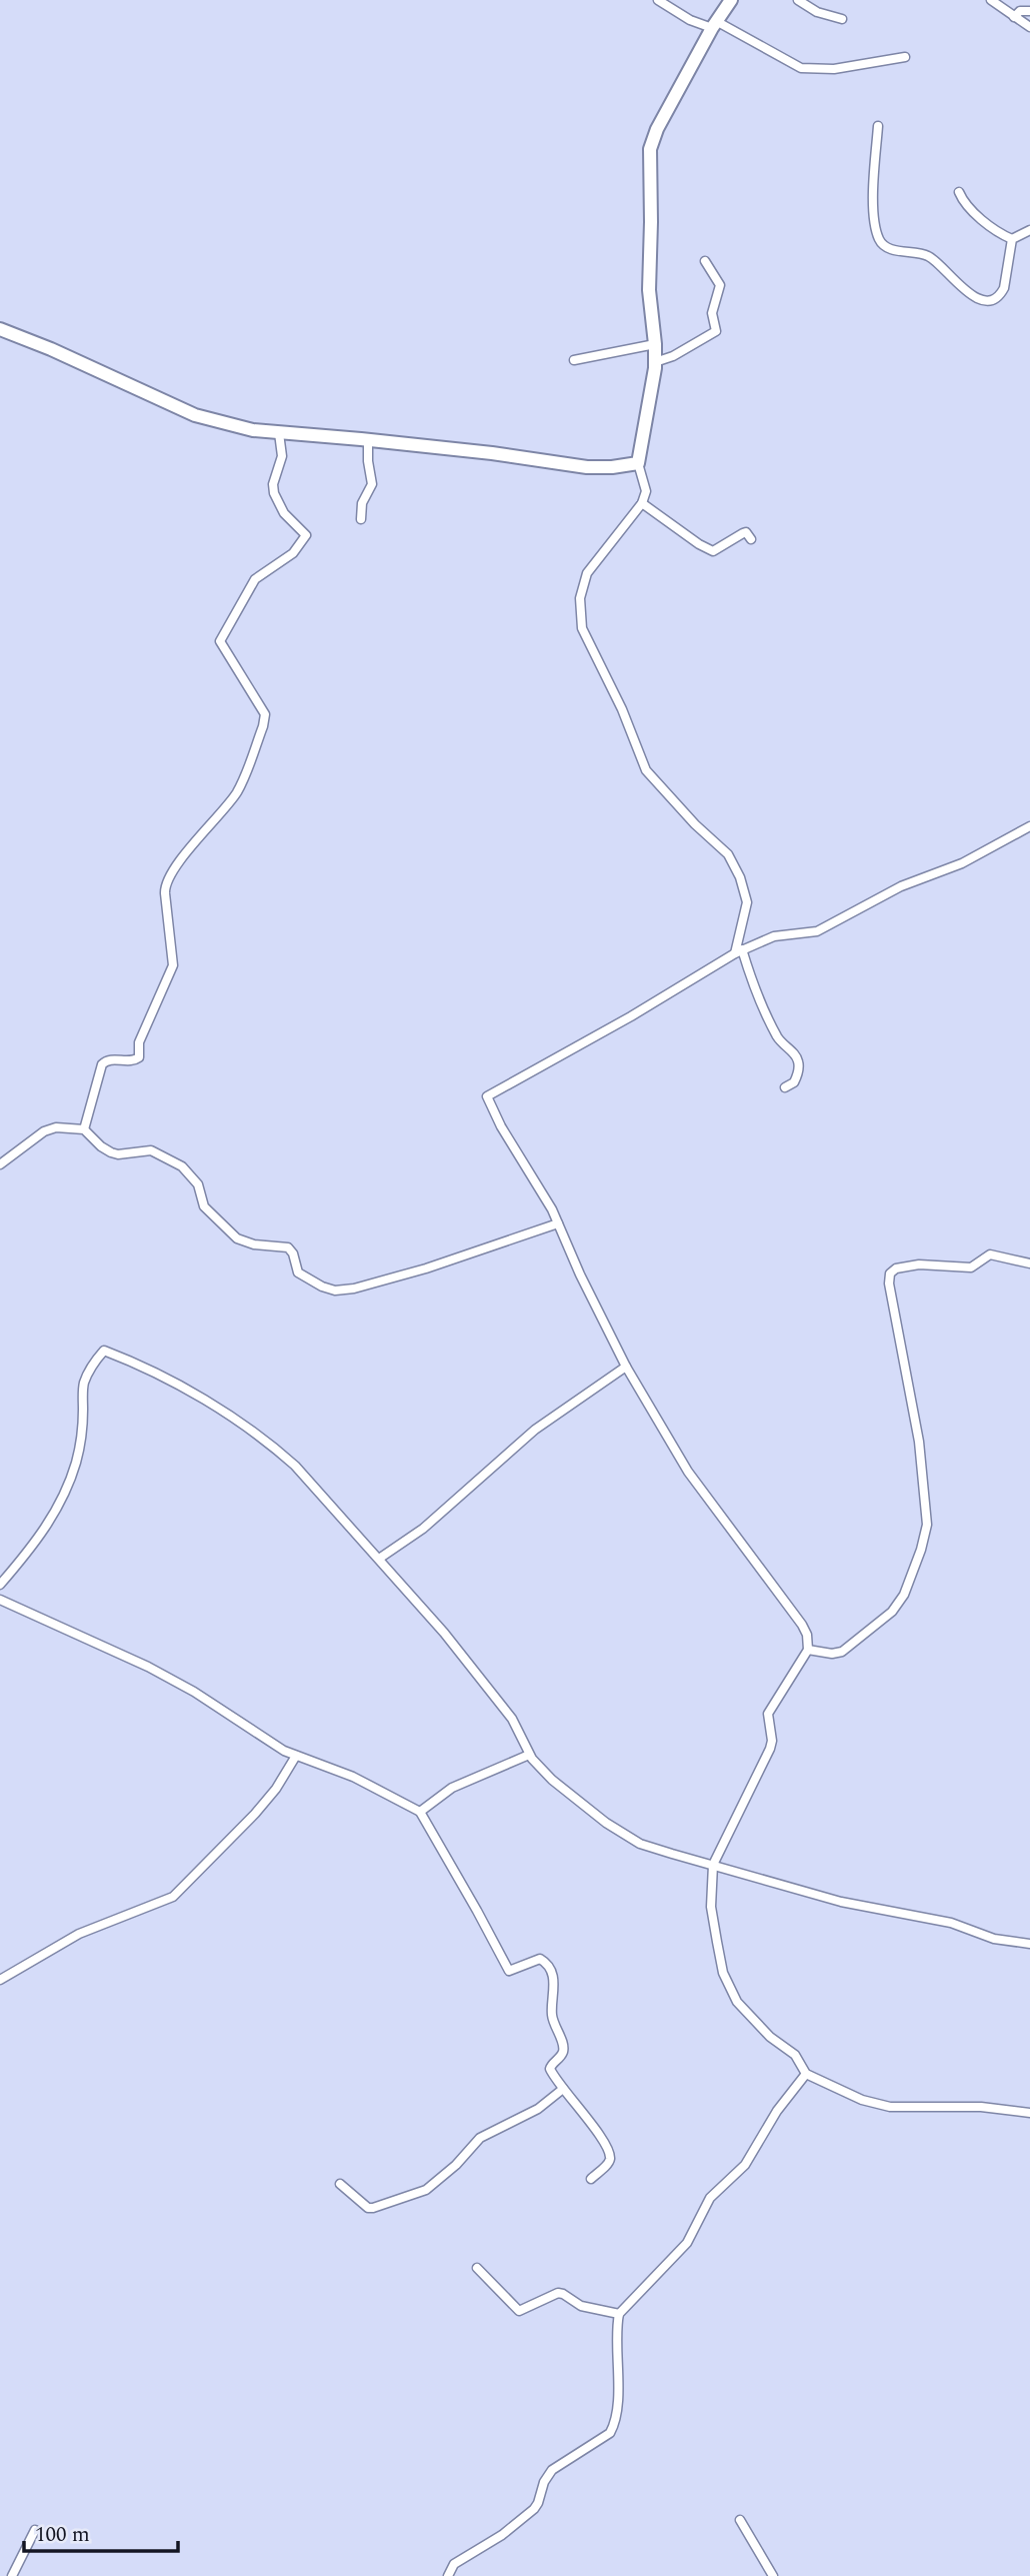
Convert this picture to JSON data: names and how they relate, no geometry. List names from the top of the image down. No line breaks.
{"scale_bar":"100 m"}
